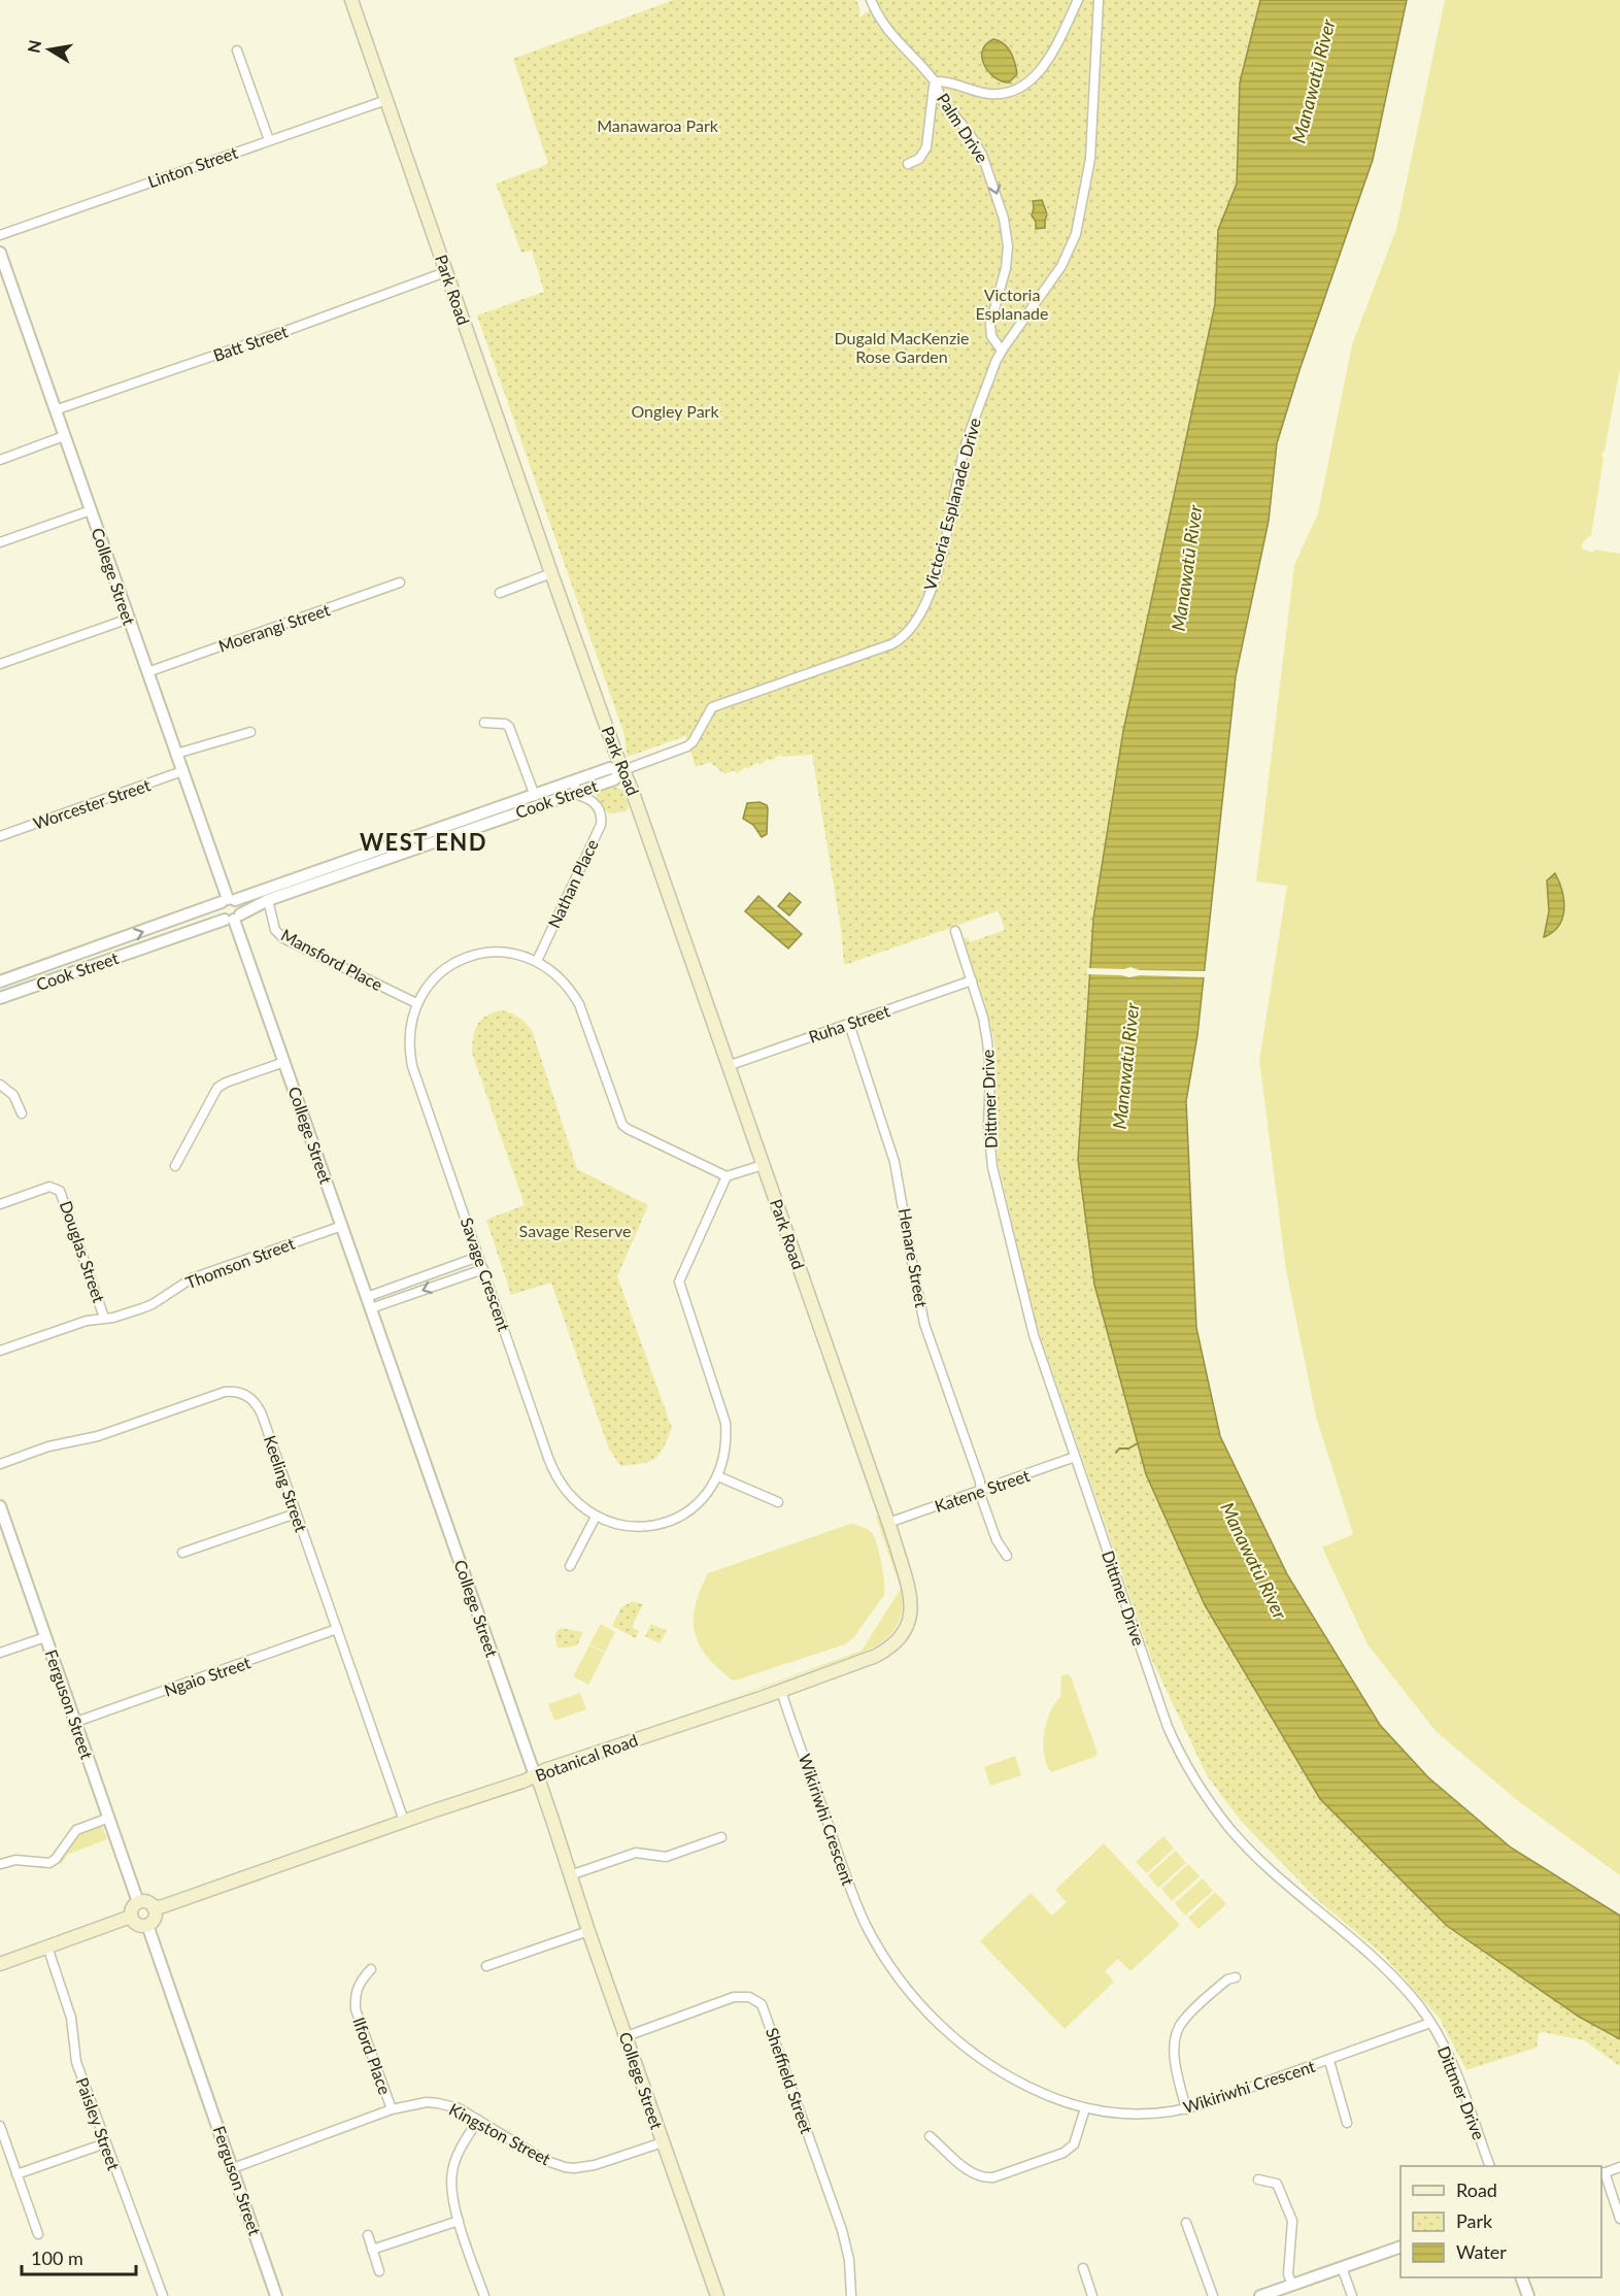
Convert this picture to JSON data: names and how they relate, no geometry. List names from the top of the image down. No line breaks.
{"streets":{"main road":["Park Road","College Street","Botanical Road"],"street":["Palm Drive","Linton Street","Batt Street","Victoria Esplanade Drive","Moerangi Street","Cook Street","Worcester Street","Nathan Place","Mansford Place","Ruha Street","Dittmer Drive","Douglas Street","Henare Street","Thomson Street","Savage Crescent","Keeling Street","Katene Street","Ngaio Street","Ferguson Street","Wikiriwhi Crescent","Ilford Place","Sheffield Street","Paisley Street","Kingston Street"]},"crossings":[["Palm Drive","Victoria Esplanade Drive"],["Linton Street","Park Road"],["Park Road","Batt Street"],["Park Road","Victoria Esplanade Drive"],["Park Road","Cook Street"],["Park Road","Ruha Street"],["Park Road","Katene Street"],["Park Road","Botanical Road"],["Batt Street","College Street"],["Victoria Esplanade Drive","Cook Street"],["College Street","Moerangi Street"],["College Street","Cook Street"],["College Street","Worcester Street"],["College Street","Thomson Street"],["College Street","Botanical Road"],["College Street","Sheffield Street"],["College Street","Kingston Street"],["Cook Street","Nathan Place"],["Cook Street","Mansford Place"],["Nathan Place","Savage Crescent"],["Mansford Place","Savage Crescent"],["Ruha Street","Dittmer Drive"],["Ruha Street","Henare Street"],["Dittmer Drive","Katene Street"],["Dittmer Drive","Wikiriwhi Crescent"],["Douglas Street","Thomson Street"],["Henare Street","Katene Street"],["Keeling Street","Ngaio Street"],["Keeling Street","Botanical Road"],["Katene Street","Botanical Road"],["Ngaio Street","Ferguson Street"],["Ferguson Street","Botanical Road"],["Ferguson Street","Kingston Street"],["Botanical Road","Wikiriwhi Crescent"],["Ilford Place","Kingston Street"]],"one_way":["Palm Drive"],"districts":["WEST END"],"water":["Manawatū River"],"parks":["Manawaroa Park","Victoria Esplanade","Dugald MacKenzie Rose Garden","Ongley Park","Savage Reserve"],"legend":["Road","Park","Water"],"scale_bar":"100 m","north":"left"}
